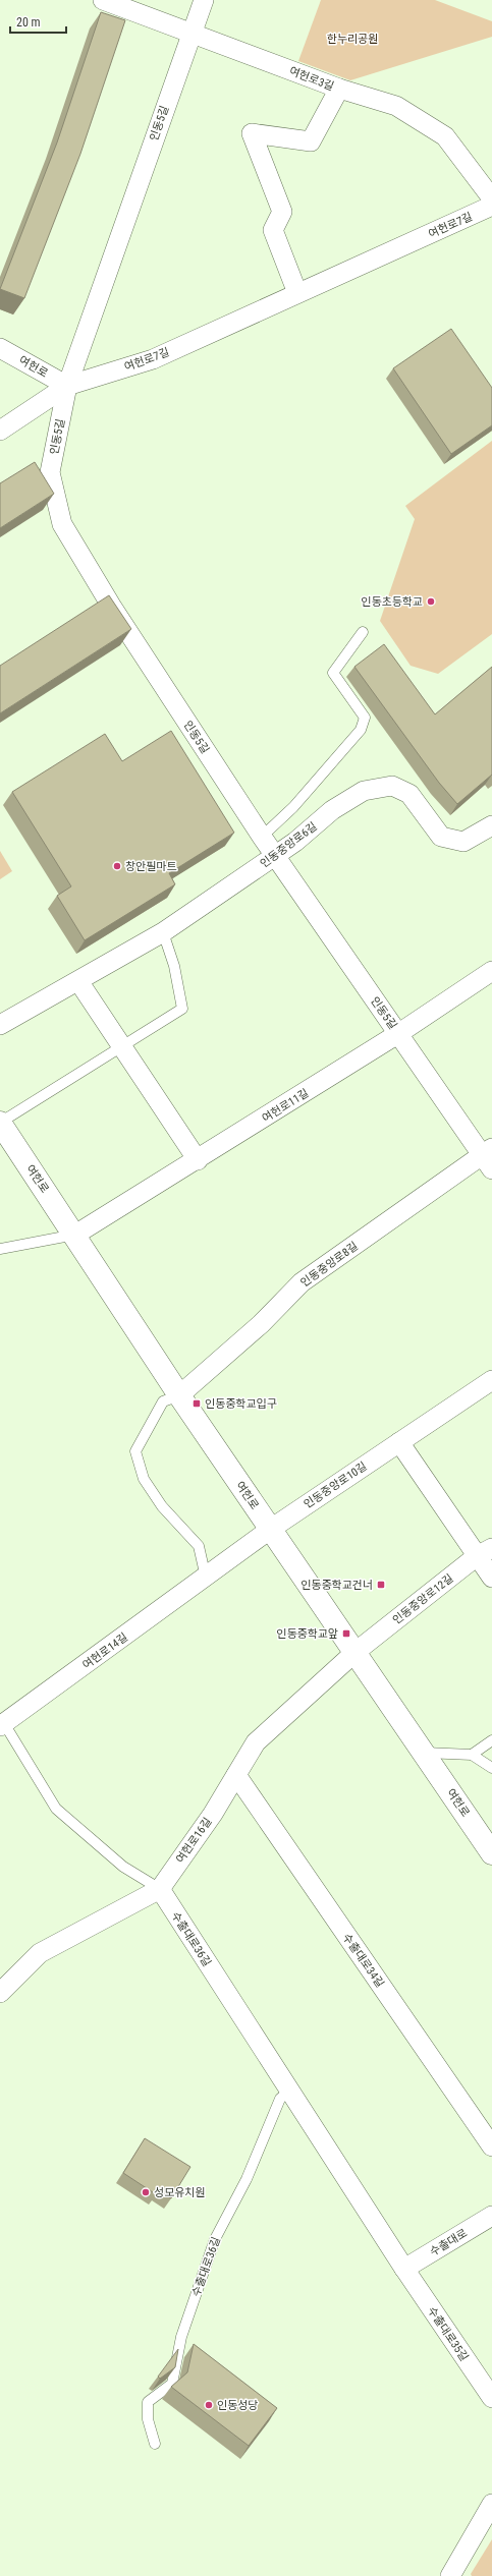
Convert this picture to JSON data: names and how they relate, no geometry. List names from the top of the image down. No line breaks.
{"streets":{"street":["여헌로3길","인동5길","여헌로7길","여헌로","인동중앙로6길","여헌로11길","인동중앙로8길","인동중앙로10길","인동중앙로12길","여헌로14길","여헌로16길","수출대로36길","수출대로34길","수출대로","수출대로35길"]},"crossings":[["여헌로3길","인동5길"],["인동5길","여헌로7길"],["인동5길","여헌로"],["인동5길","인동중앙로6길"],["인동5길","여헌로11길"],["인동5길","인동중앙로8길"],["여헌로7길","여헌로"],["여헌로","여헌로11길"],["여헌로","인동중앙로8길"],["여헌로","인동중앙로10길"],["여헌로","인동중앙로12길"],["여헌로","여헌로14길"],["여헌로","여헌로16길"],["인동중앙로10길","여헌로14길"],["인동중앙로12길","여헌로16길"],["여헌로14길","여헌로16길"],["여헌로14길","수출대로36길"],["여헌로16길","수출대로36길"],["여헌로16길","수출대로34길"],["수출대로36길","수출대로"],["수출대로36길","수출대로35길"],["수출대로","수출대로35길"]],"parks":["한누리공원"],"places":{"other":["인동초등학교","창안필마트","성모유치원","인동성당"],"transit":["인동중학교입구","인동중학교건너","인동중학교앞"]},"scale_bar":"20 m"}
